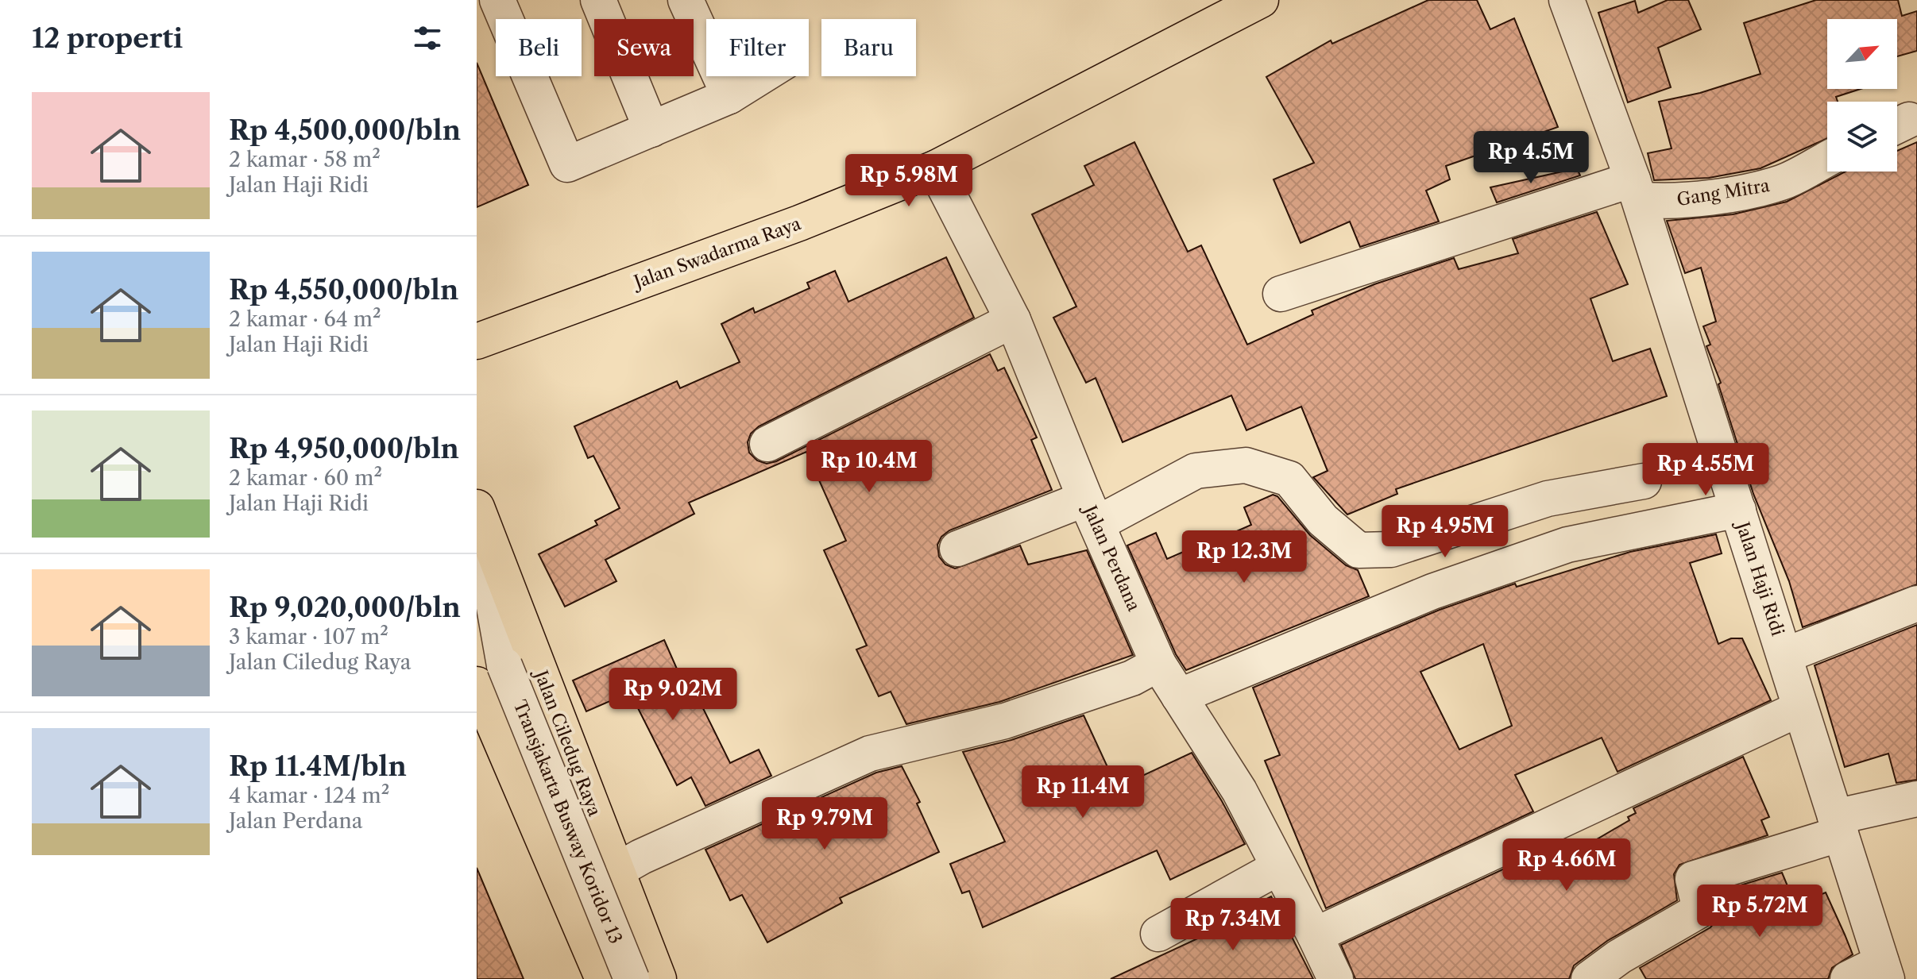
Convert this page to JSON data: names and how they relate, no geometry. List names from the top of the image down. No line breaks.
{"streets":{"main road":["Jalan Swadarma Raya","Jalan Ciledug Raya"],"street":["Gang Mitra","Jalan Perdana","Jalan Haji Ridi","Transjakarta Busway Koridor 13"]},"crossings":[["Gang Mitra","Jalan Haji Ridi"],["Jalan Swadarma Raya","Jalan Perdana"]],"north":"top right","page":{"heading":"12 properti","chip":["Beli","Sewa","Filter","Baru"],"list":[{"name":"Rp 4,500,000/bln","note":"2 kamar · 58 m² · Jalan Haji Ridi"},{"name":"Rp 4,550,000/bln","note":"2 kamar · 64 m² · Jalan Haji Ridi"},{"name":"Rp 4,950,000/bln","note":"2 kamar · 60 m² · Jalan Haji Ridi"},{"name":"Rp 9,020,000/bln","note":"3 kamar · 107 m² · Jalan Ciledug Raya"},{"name":"Rp 11.4M/bln","note":"4 kamar · 124 m² · Jalan Perdana"}],"price":["Rp 4.5M","Rp 5.98M","Rp 10.4M","Rp 4.55M","Rp 4.95M","Rp 12.3M","Rp 9.02M","Rp 11.4M","Rp 9.79M","Rp 4.66M","Rp 5.72M","Rp 7.34M"]}}
